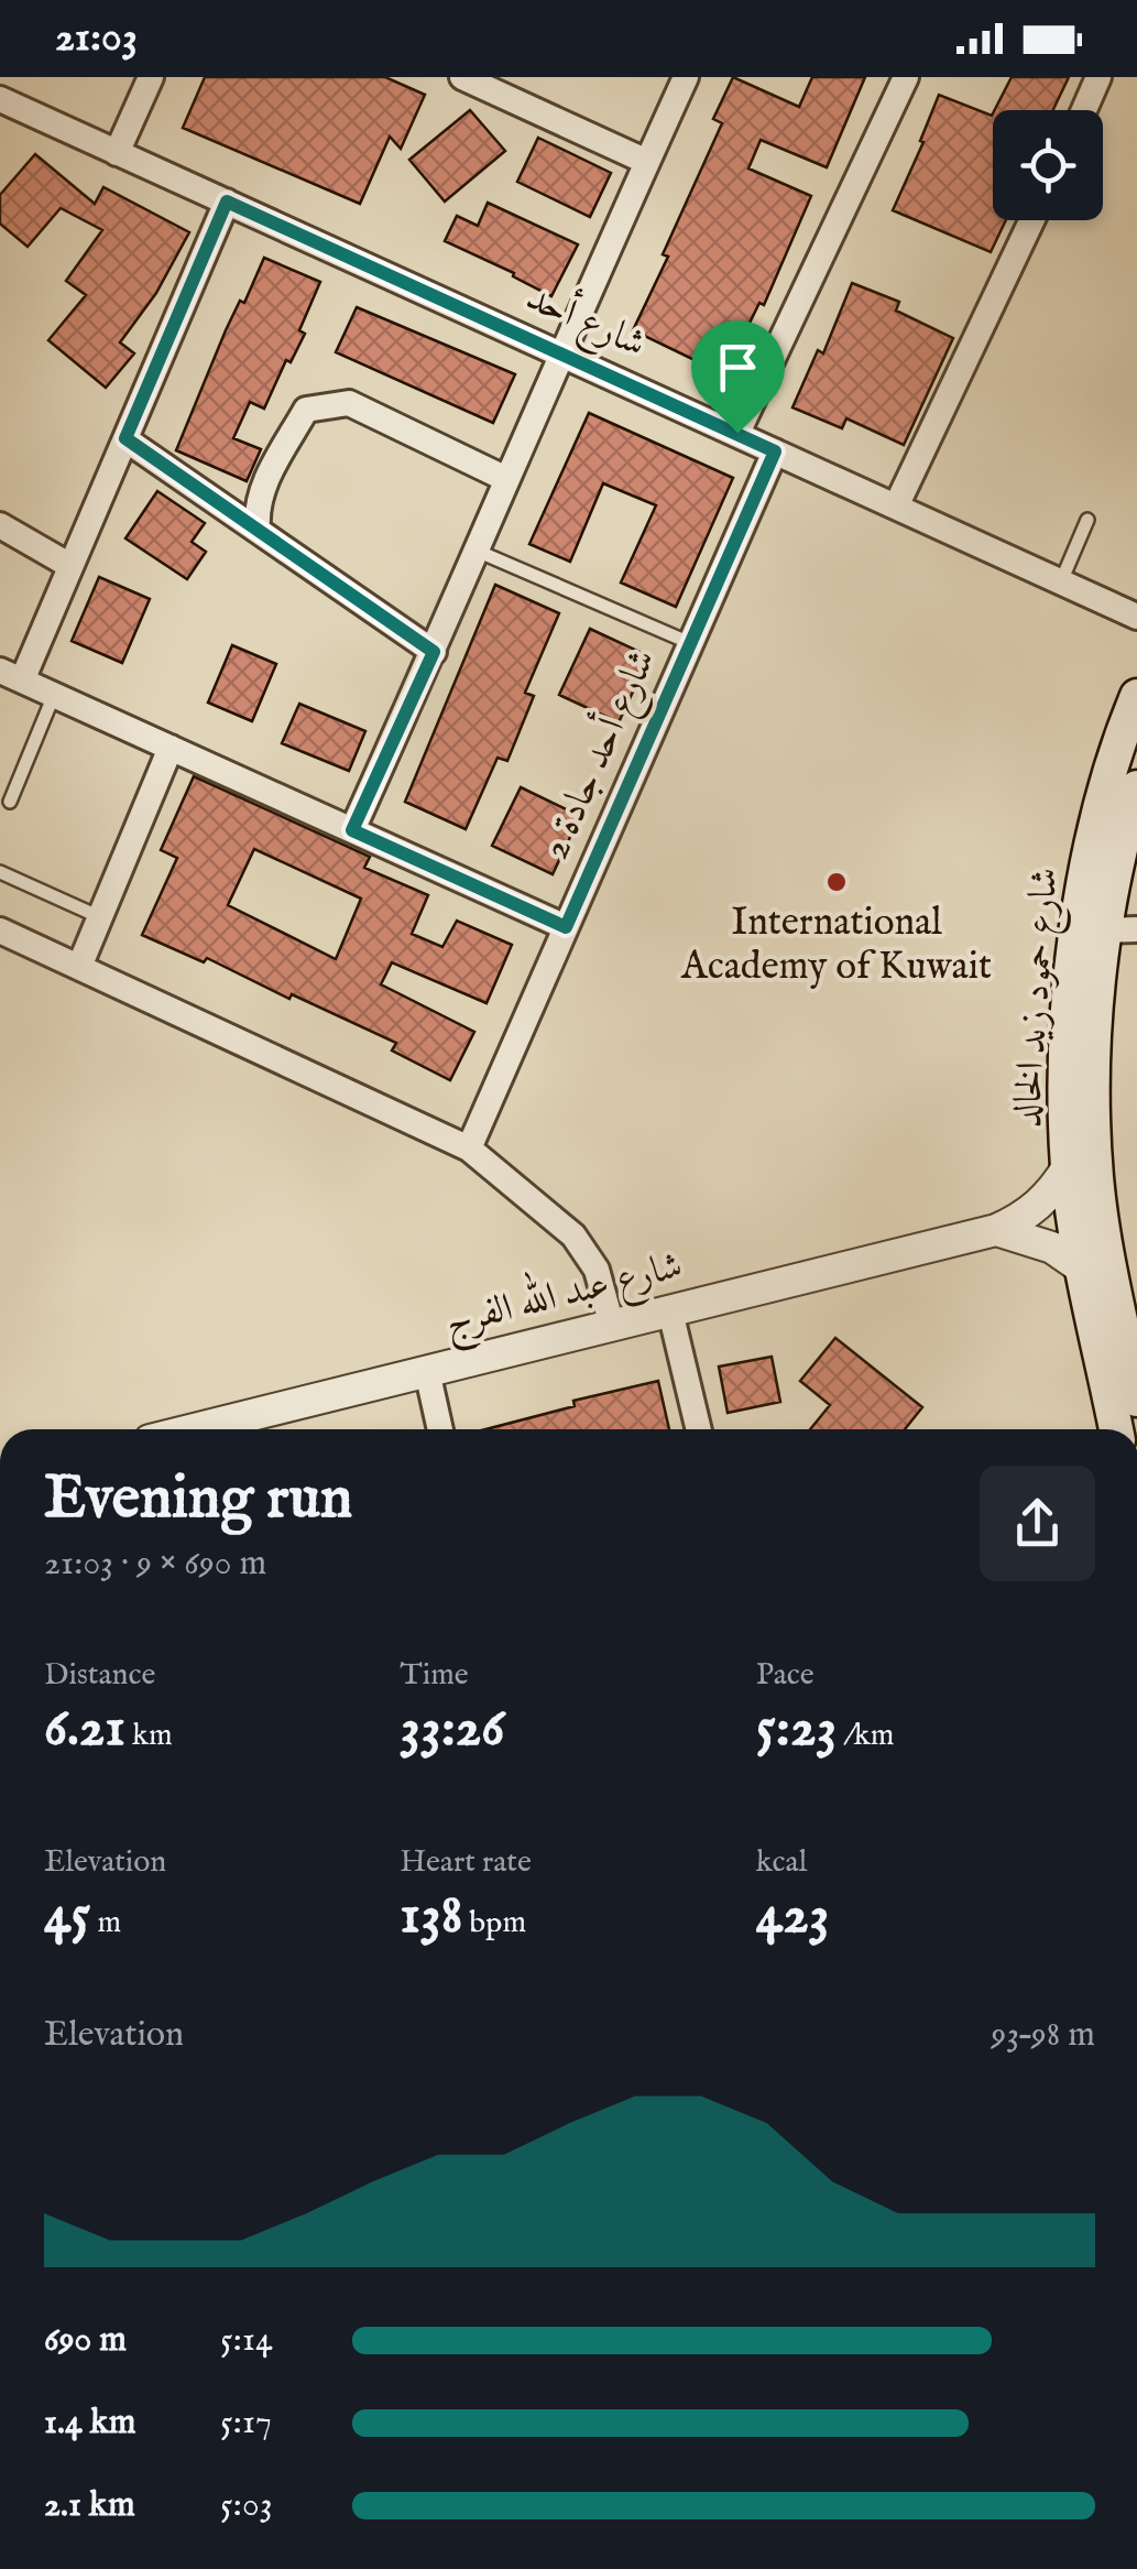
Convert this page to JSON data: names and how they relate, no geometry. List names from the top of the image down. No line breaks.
{"streets":{"main road":["شارع حمود زيد الخالد"],"street":["شارع أحد","شارع أحد جادة 2","شارع عبد الله الفرج"]},"crossings":[["شارع أحد","شارع أحد جادة 2"],["شارع حمود زيد الخالد","شارع عبد الله الفرج"]],"places":["International Academy of Kuwait"],"page":{"status":"21:03","heading":["Evening run","21:03 · 9 × 690 m"],"stats":[["Distance","6.21 km"],["Time","33:26"],["Pace","5:23 /km"],["Elevation","45 m"],["Heart rate","138 bpm"],["kcal","423"]],"chart":["Elevation","93–98 m"],"list":[{"name":"690 m","note":"5:14"},{"name":"1.4 km","note":"5:17"},{"name":"2.1 km","note":"5:03"}]}}
